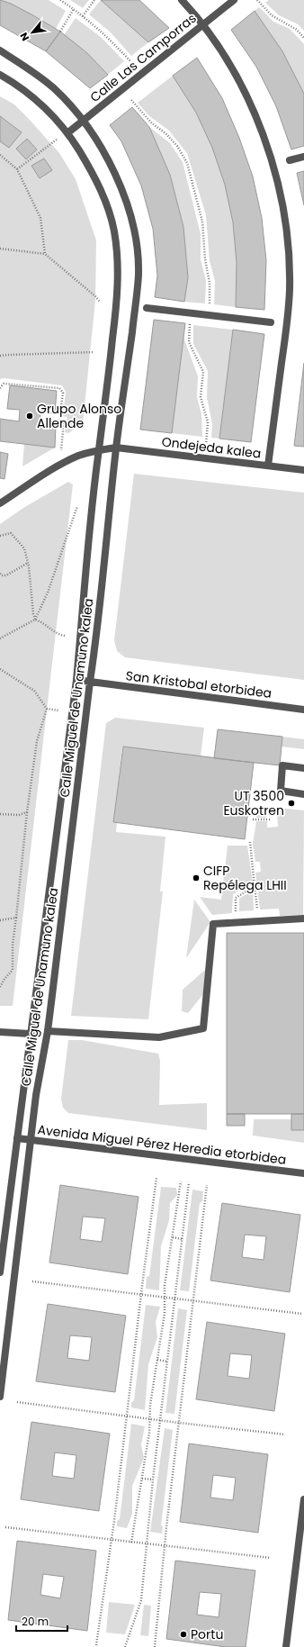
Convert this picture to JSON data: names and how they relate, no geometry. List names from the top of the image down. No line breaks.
{"streets":{"street":["Calle Las Camporras","Ondejeda kalea","San Kristobal etorbidea","Calle Miguel de Unamuno kalea","Avenida Miguel Pérez Heredia etorbidea"]},"crossings":[["Calle Las Camporras","Calle Miguel de Unamuno kalea"],["Ondejeda kalea","Calle Miguel de Unamuno kalea"],["San Kristobal etorbidea","Calle Miguel de Unamuno kalea"],["Calle Miguel de Unamuno kalea","Avenida Miguel Pérez Heredia etorbidea"]],"places":["Grupo Alonso Allende","UT 3500 Euskotren","CIFP Repélega LHII","Portu"],"scale_bar":"20 m","north":"bottom left"}
